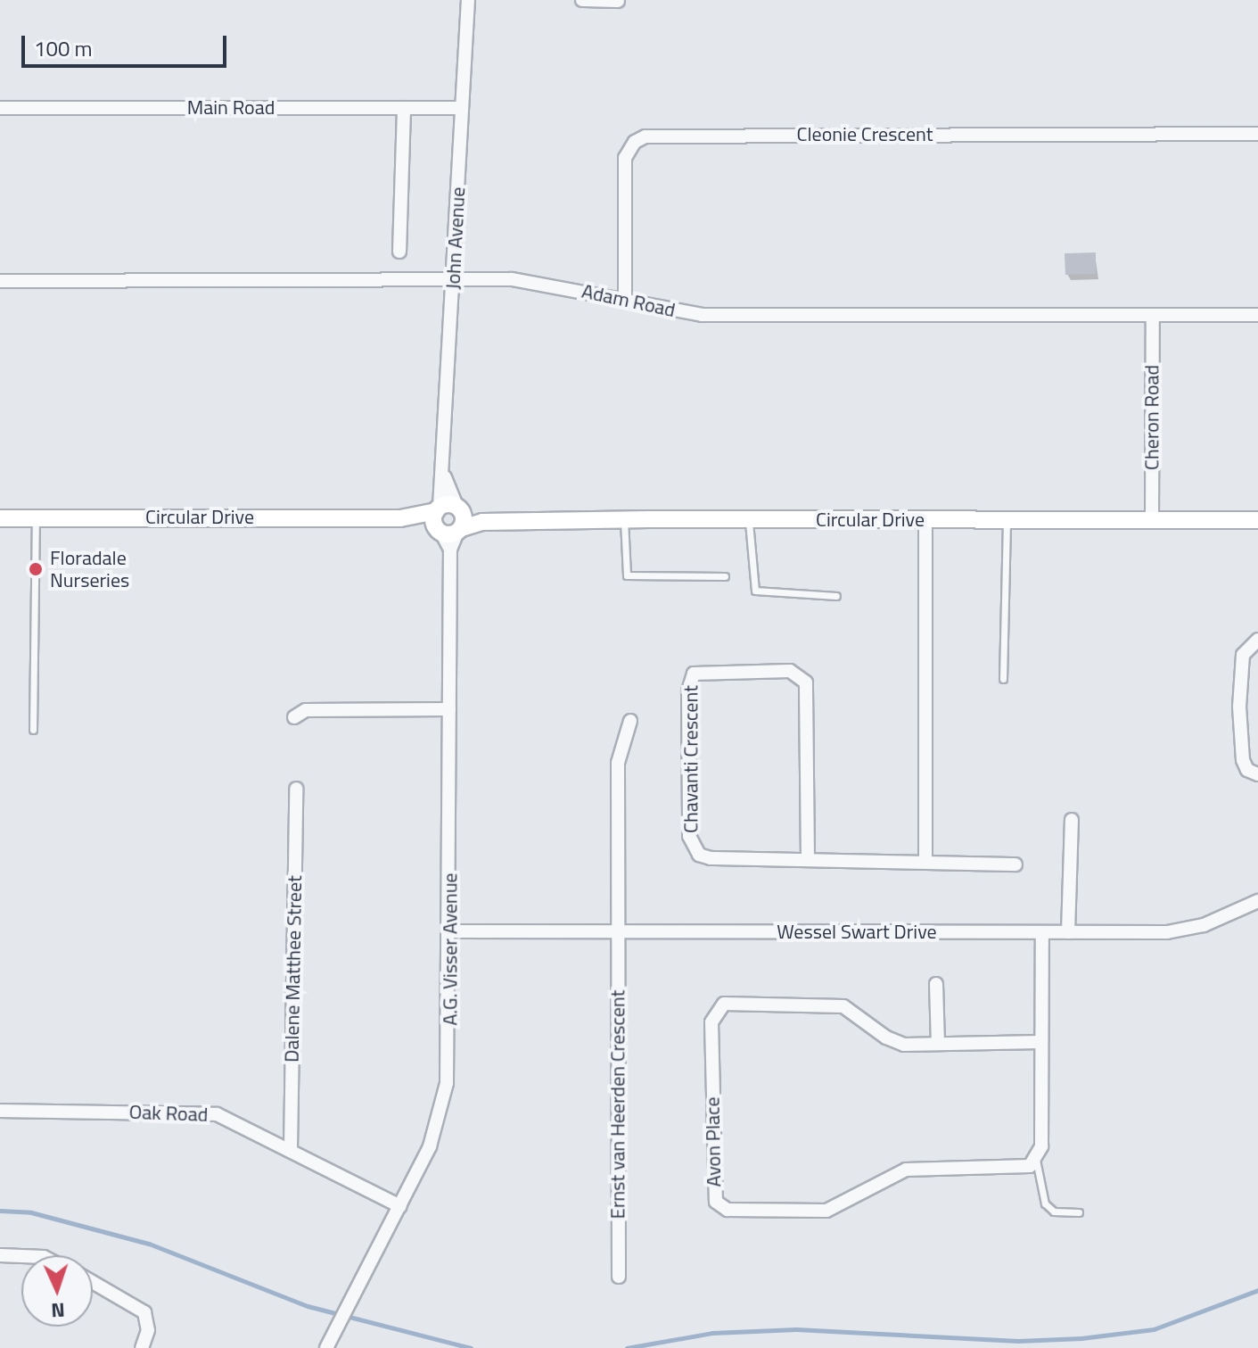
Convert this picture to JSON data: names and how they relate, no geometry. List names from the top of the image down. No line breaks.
{"streets":{"street":["Main Road","Cleonie Crescent","John Avenue","Adam Road","Cheron Road","Circular Drive","Chavanti Crescent","Wessel Swart Drive","A.G. Visser Avenue","Dalene Matthee Street","Ernst van Heerden Crescent","Oak Road","Avon Place"]},"crossings":[["Main Road","John Avenue"],["Cleonie Crescent","Adam Road"],["John Avenue","Adam Road"],["John Avenue","Circular Drive"],["John Avenue","A.G. Visser Avenue"],["Adam Road","Cheron Road"],["Cheron Road","Circular Drive"],["Circular Drive","A.G. Visser Avenue"],["Wessel Swart Drive","A.G. Visser Avenue"],["Wessel Swart Drive","Ernst van Heerden Crescent"],["A.G. Visser Avenue","Oak Road"],["Dalene Matthee Street","Oak Road"]],"places":["Floradale Nurseries"],"scale_bar":"100 m","north":"bottom"}
